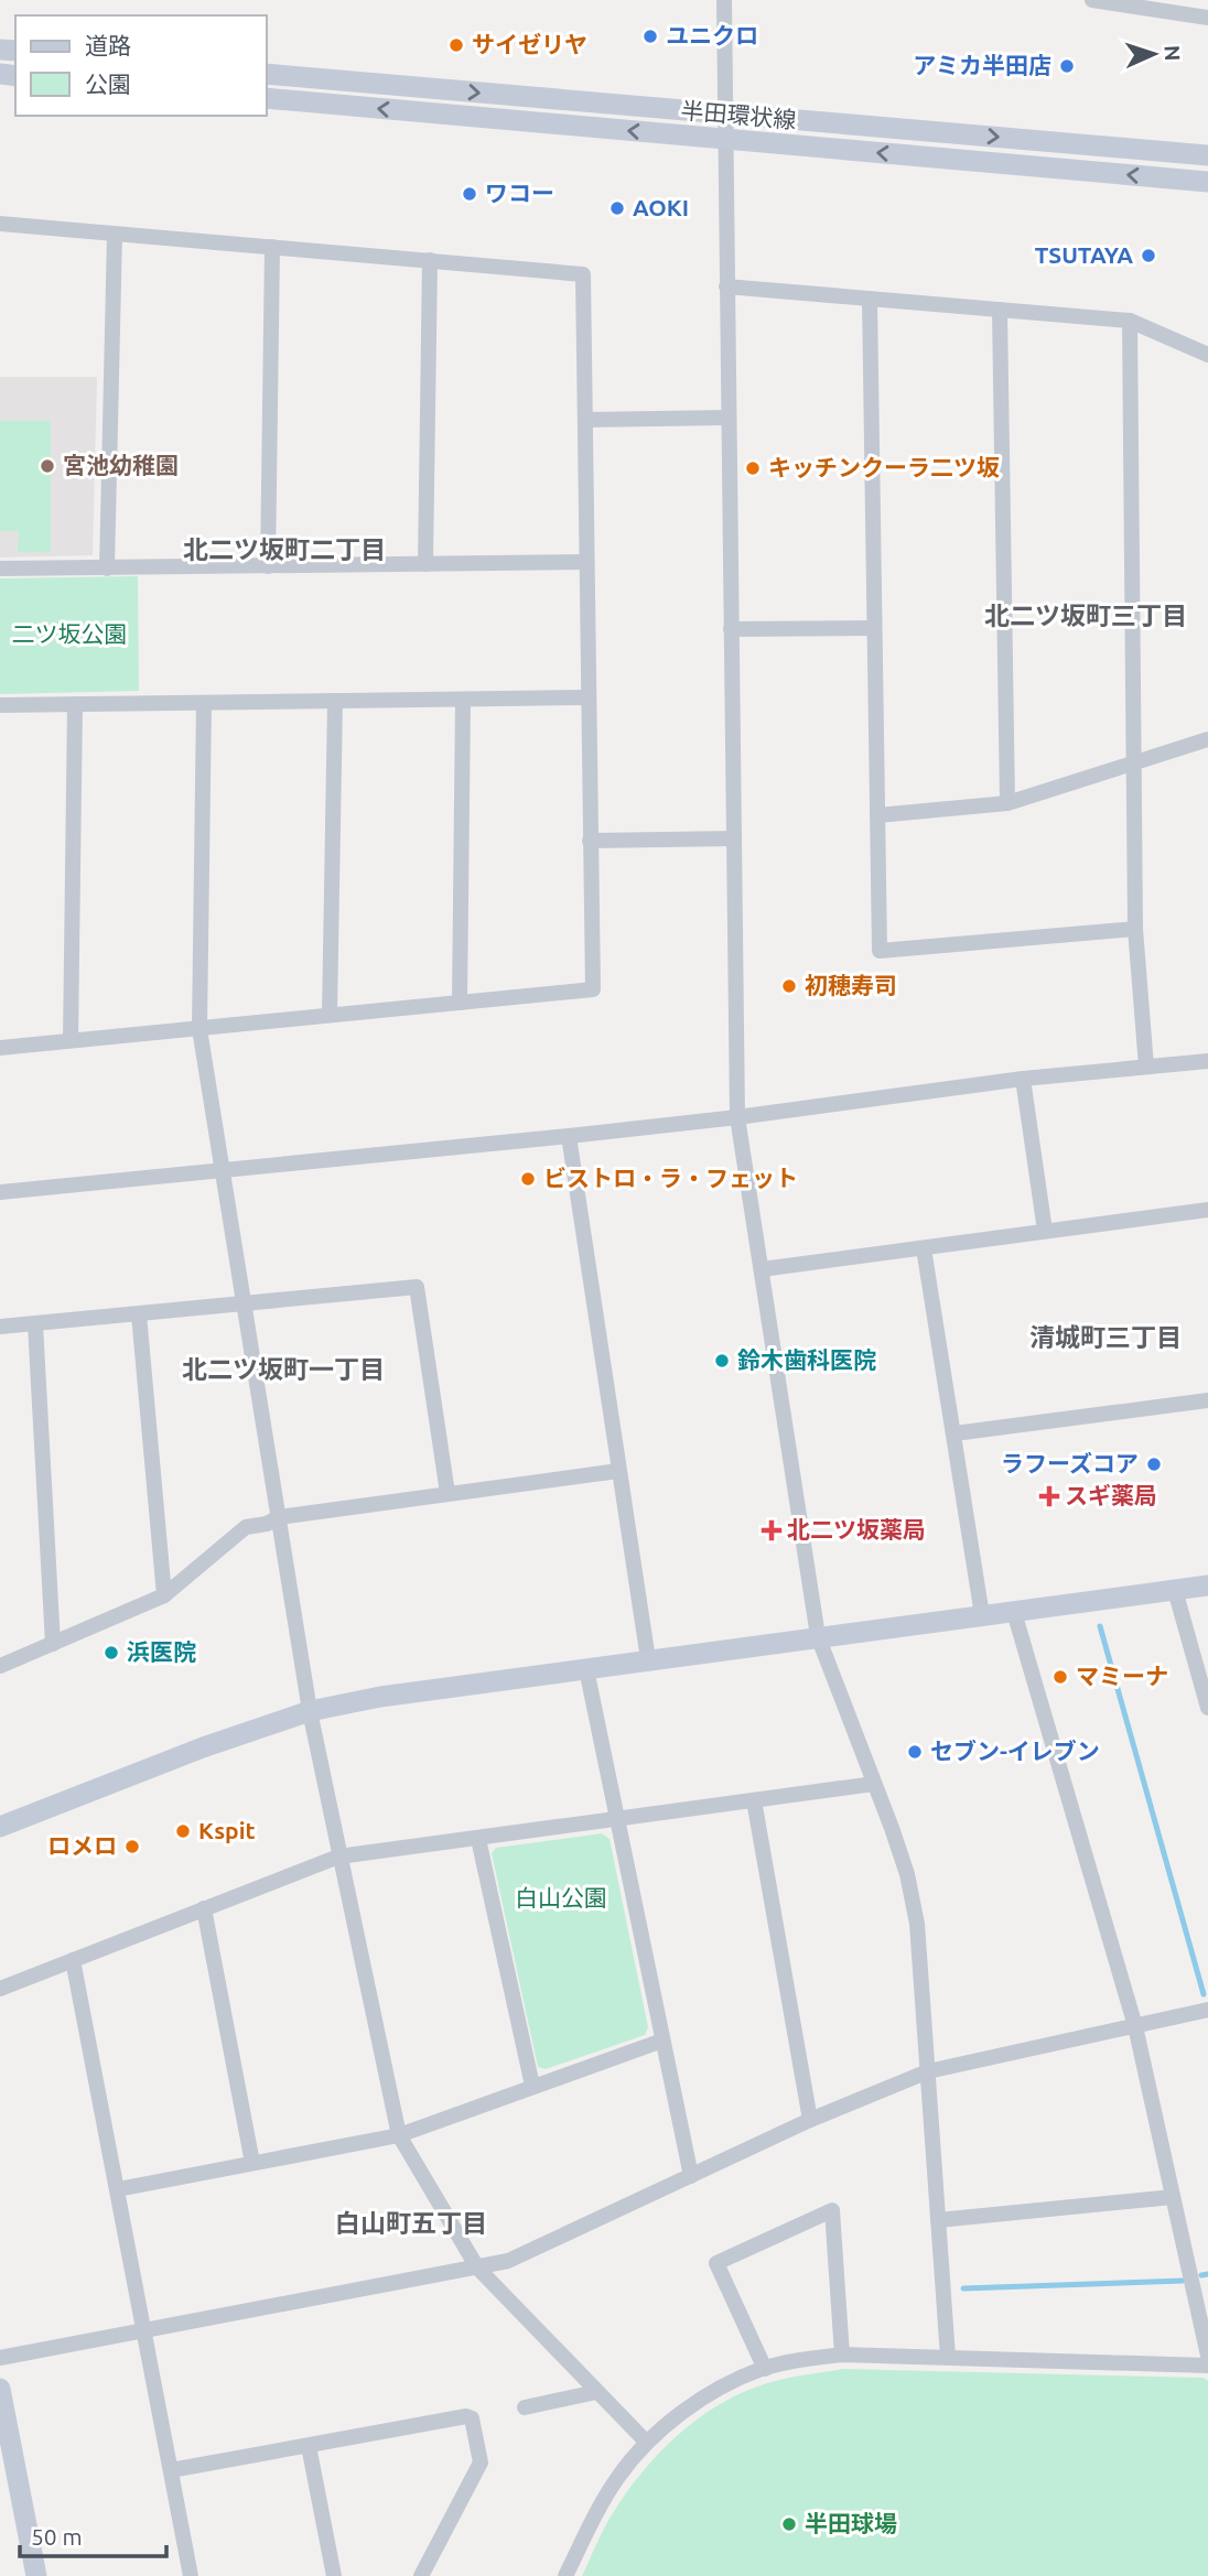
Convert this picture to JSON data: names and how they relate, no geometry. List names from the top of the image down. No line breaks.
{"streets":{"main road":["半田環状線"]},"districts":["北二ツ坂町二丁目","北二ツ坂町三丁目","清城町三丁目","北二ツ坂町一丁目","白山町五丁目"],"parks":["二ツ坂公園","白山公園"],"places":{"other":["ユニクロ","サイゼリヤ","アミカ半田店","ワコー","AOKI","TSUTAYA","宮池幼稚園","キッチンクーラ二ツ坂","初穂寿司","ビストロ・ラ・フェット","鈴木歯科医院","ラフーズコア","浜医院","マミーナ","セブン-イレブン","Kspit","ロメロ","半田球場"],"health":["スギ薬局","北二ツ坂薬局"]},"legend":["道路","公園"],"scale_bar":"50 m","north":"right"}
